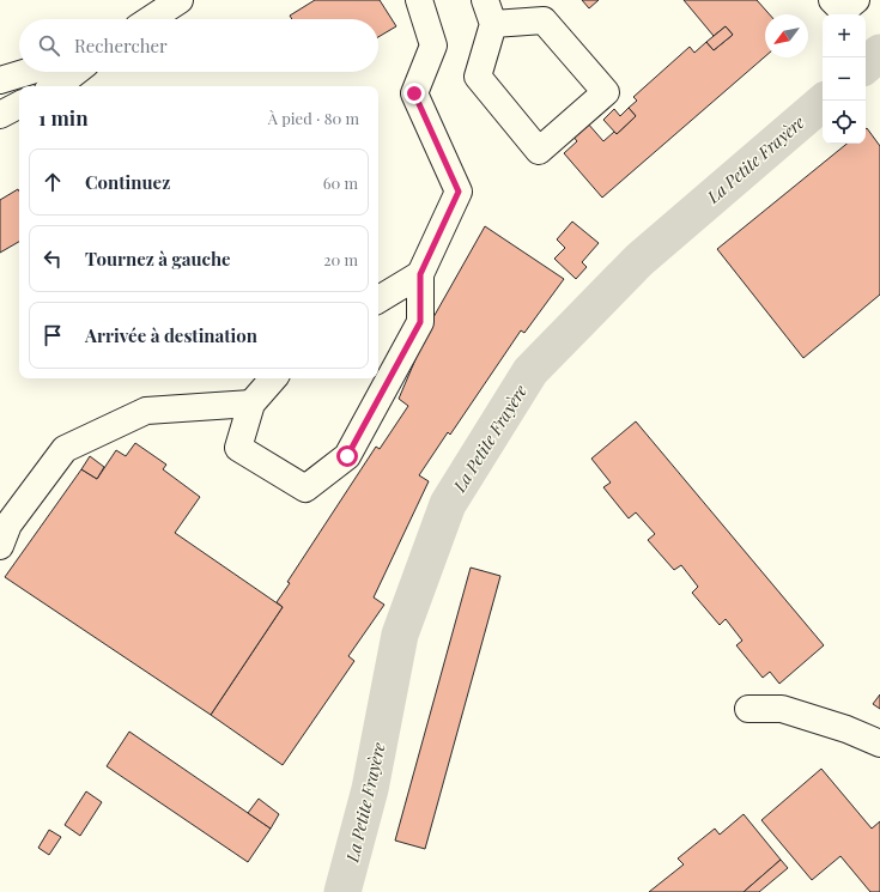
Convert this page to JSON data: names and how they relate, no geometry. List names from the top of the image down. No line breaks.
{"water":["La Petite Frayère"],"north":"bottom left","page":{"map_buttons":["+","−"],"search":"Rechercher","heading":["1 min","À pied · 80 m"],"list":[["Continuez","60 m"],["Tournez à gauche","20 m"],"Arrivée à destination"]}}
